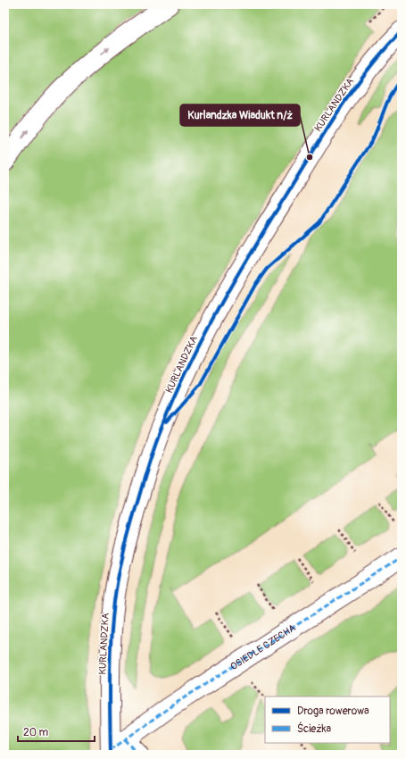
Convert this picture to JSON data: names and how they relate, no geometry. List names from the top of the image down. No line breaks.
{"streets":{"street":["KURLANDZKA","OSIEDLE CZECHA"]},"crossings":[["KURLANDZKA","OSIEDLE CZECHA"]],"places":["Kurlandzka Wiadukt n/ż"],"legend":["Droga rowerowa","Ścieżka"],"scale_bar":"20 m"}
